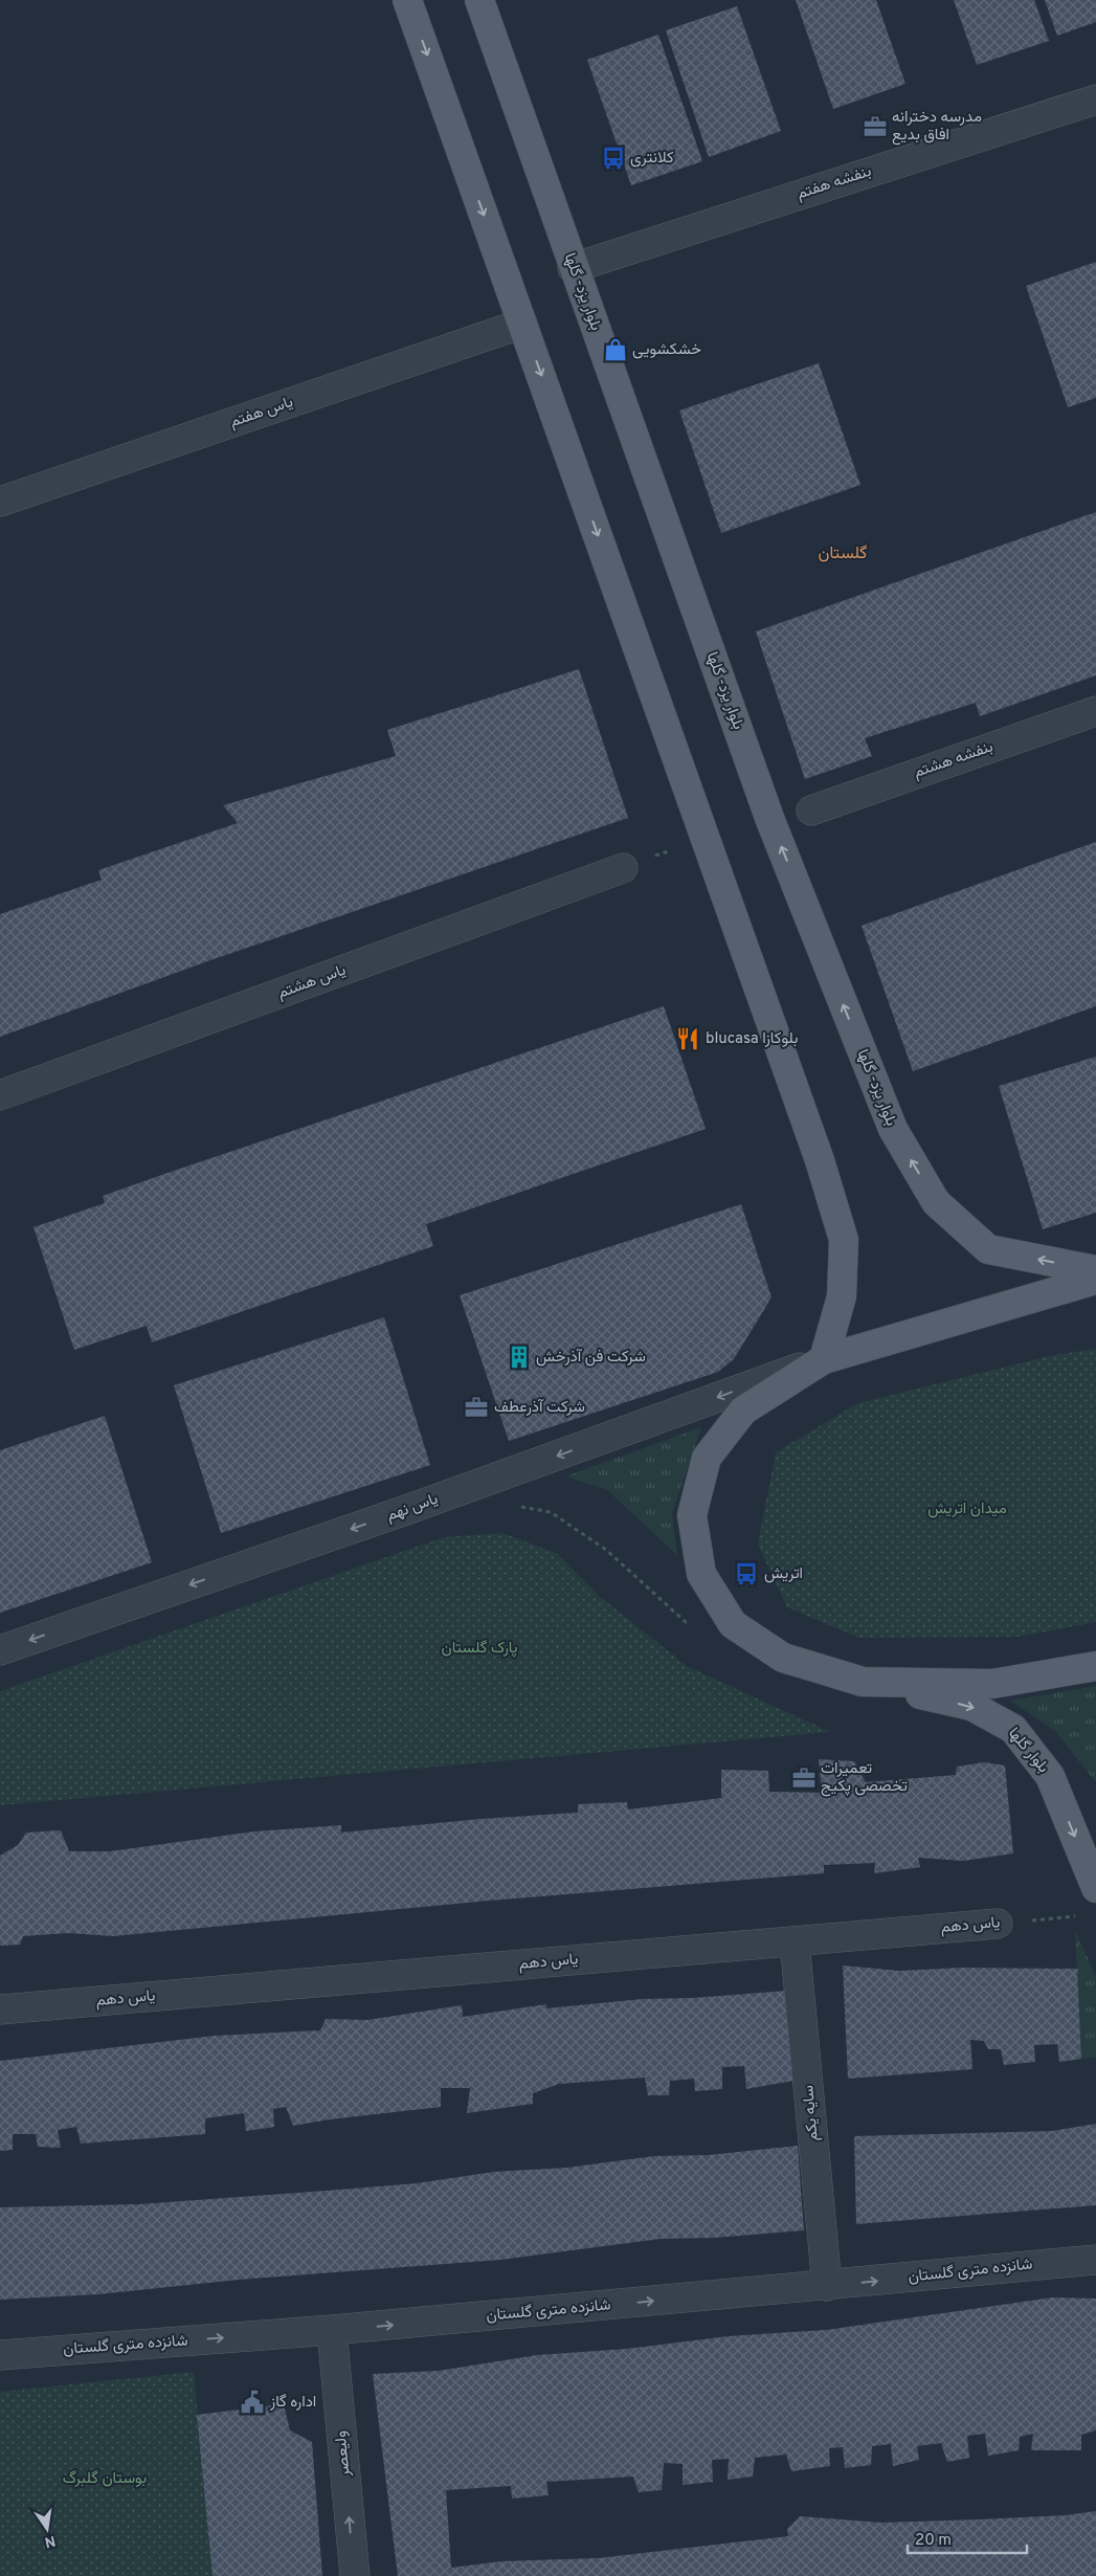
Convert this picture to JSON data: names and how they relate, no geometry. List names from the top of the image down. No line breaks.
{"streets":{"main road":["بلوار یزد- گلها","بلوار گلها"],"street":["بنفشه هفتم","یاس هفتم","بنفشه هشتم","یاس هشتم","یاس نهم","یاس دهم","سایه یکم","شانزده متری گلستان","ولیعصر"]},"crossings":[["بنفشه هفتم","بلوار یزد- گلها"],["یاس دهم","سایه یکم"],["سایه یکم","شانزده متری گلستان"],["شانزده متری گلستان","ولیعصر"]],"one_way":["یاس نهم","بلوار گلها","شانزده متری گلستان","ولیعصر"],"districts":["گلستان"],"parks":["میدان اتریش","پارک گلستان","بوستان گلبرگ"],"places":{"office":["مدرسه دخترانه افاق بدیع","شرکت آذرعطف","تعمیرات تخصصی پکیج"],"bus stop":["کلانتری","اتریش"],"shop":["خشکشویی"],"restaurant":["blucasa بلوکازا"],"building":["شرکت فن آذرخش"],"public building":["اداره گاز"]},"scale_bar":"20 m","north":"bottom"}
